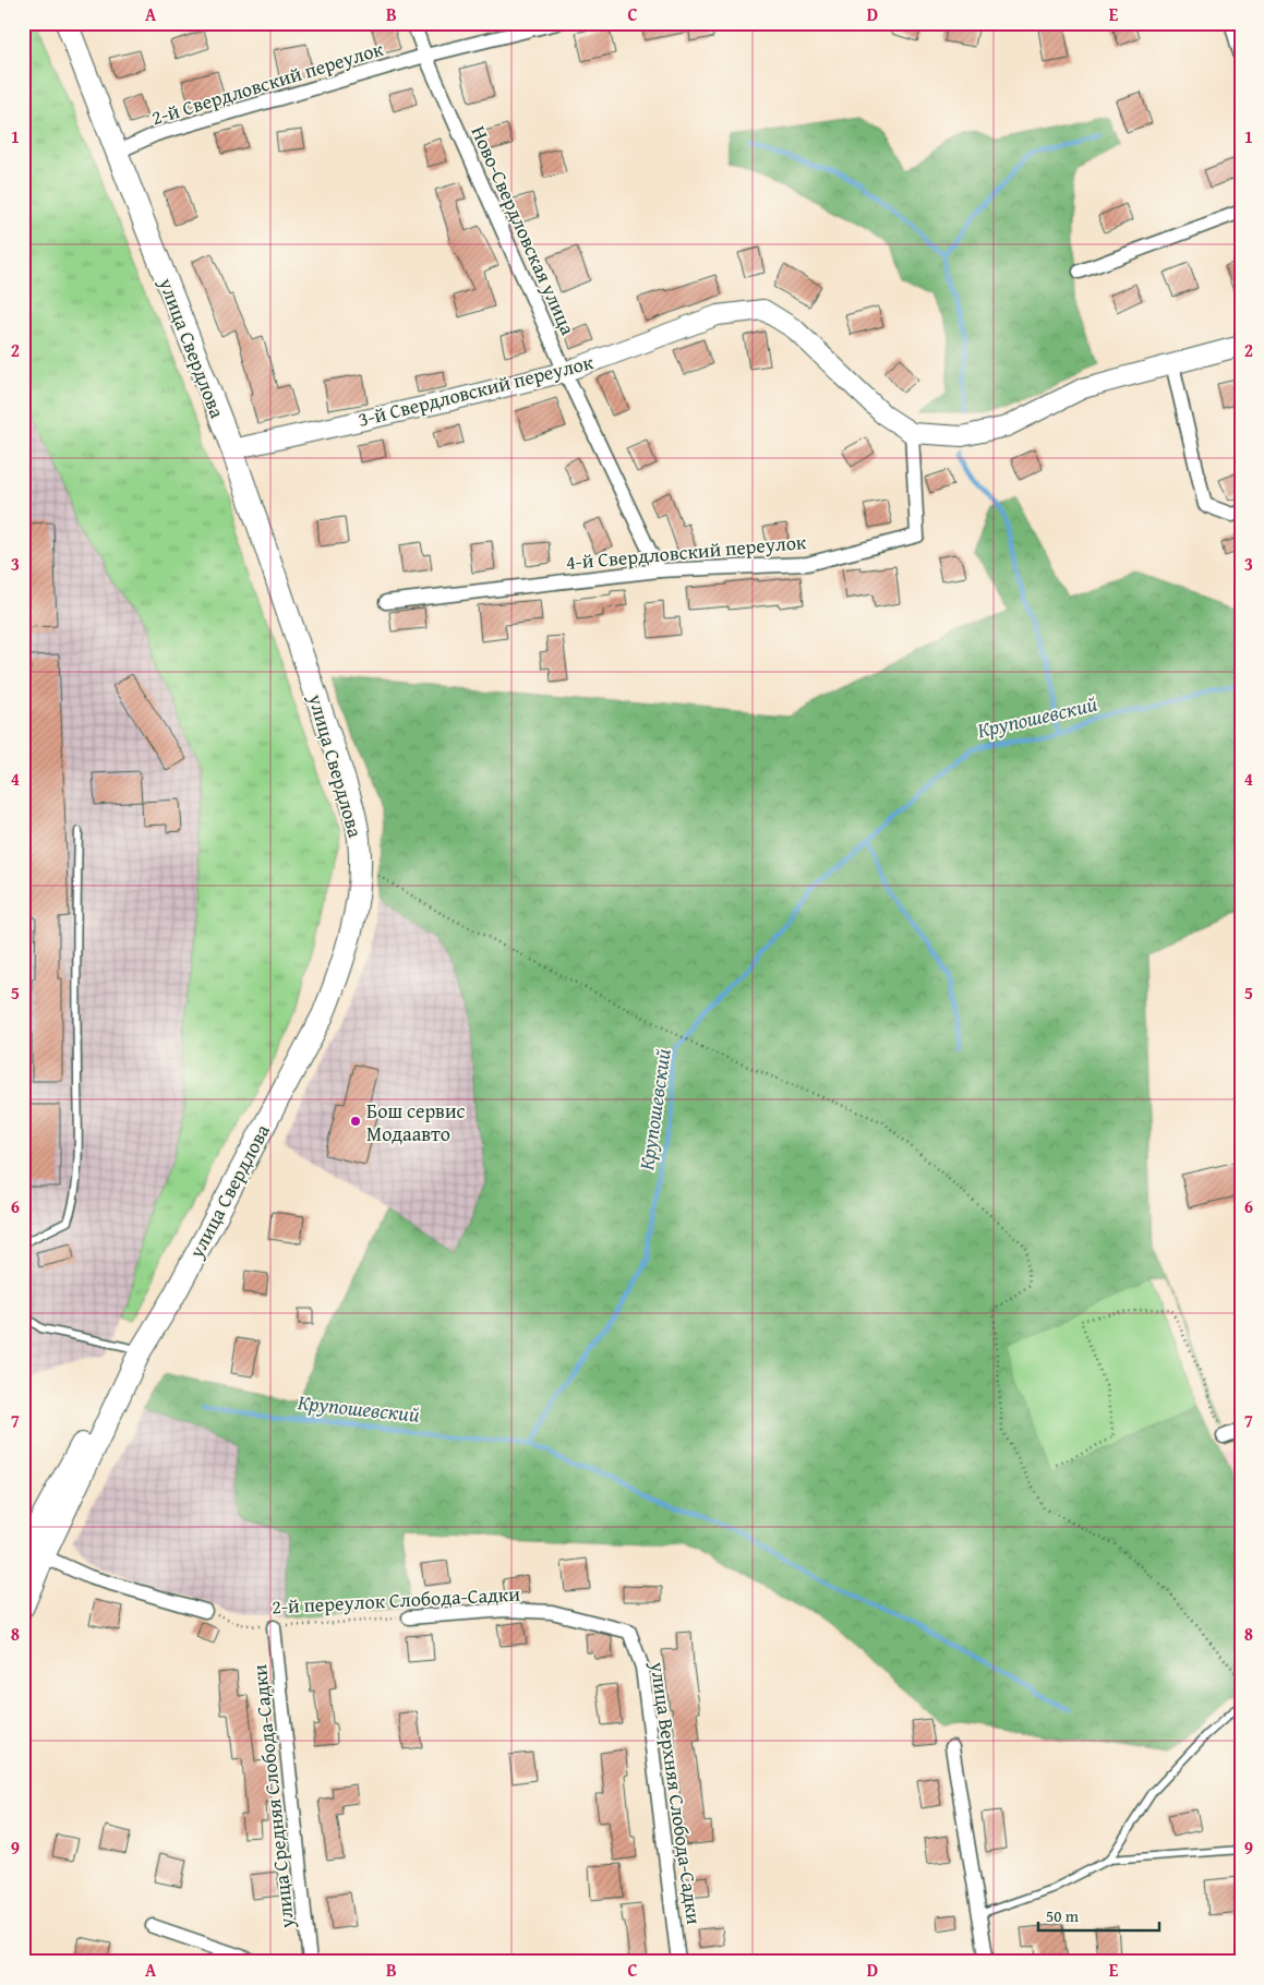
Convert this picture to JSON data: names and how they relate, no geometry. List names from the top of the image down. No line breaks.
{"streets":{"main road":["улица Свердлова","3-й Свердловский переулок"],"street":["2-й Свердловский переулок","Ново-Свердловская улица","4-й Свердловский переулок","2-й переулок Слобода-Садки","улица Верхняя Слобода-Садки","улица Средняя Слобода-Садки"]},"crossings":[["2-й Свердловский переулок","Ново-Свердловская улица"],["2-й Свердловский переулок","улица Свердлова"],["Ново-Свердловская улица","3-й Свердловский переулок"],["Ново-Свердловская улица","4-й Свердловский переулок"],["улица Свердлова","3-й Свердловский переулок"],["3-й Свердловский переулок","4-й Свердловский переулок"],["2-й переулок Слобода-Садки","улица Верхняя Слобода-Садки"],["2-й переулок Слобода-Садки","улица Средняя Слобода-Садки"]],"water":["Крупошевский"],"places":["Бош сервис Модаавто"],"scale_bar":"50 m","grid":{"columns":["A","B","C","D","E"],"rows":["1","2","3","4","5","6","7","8","9"]}}
